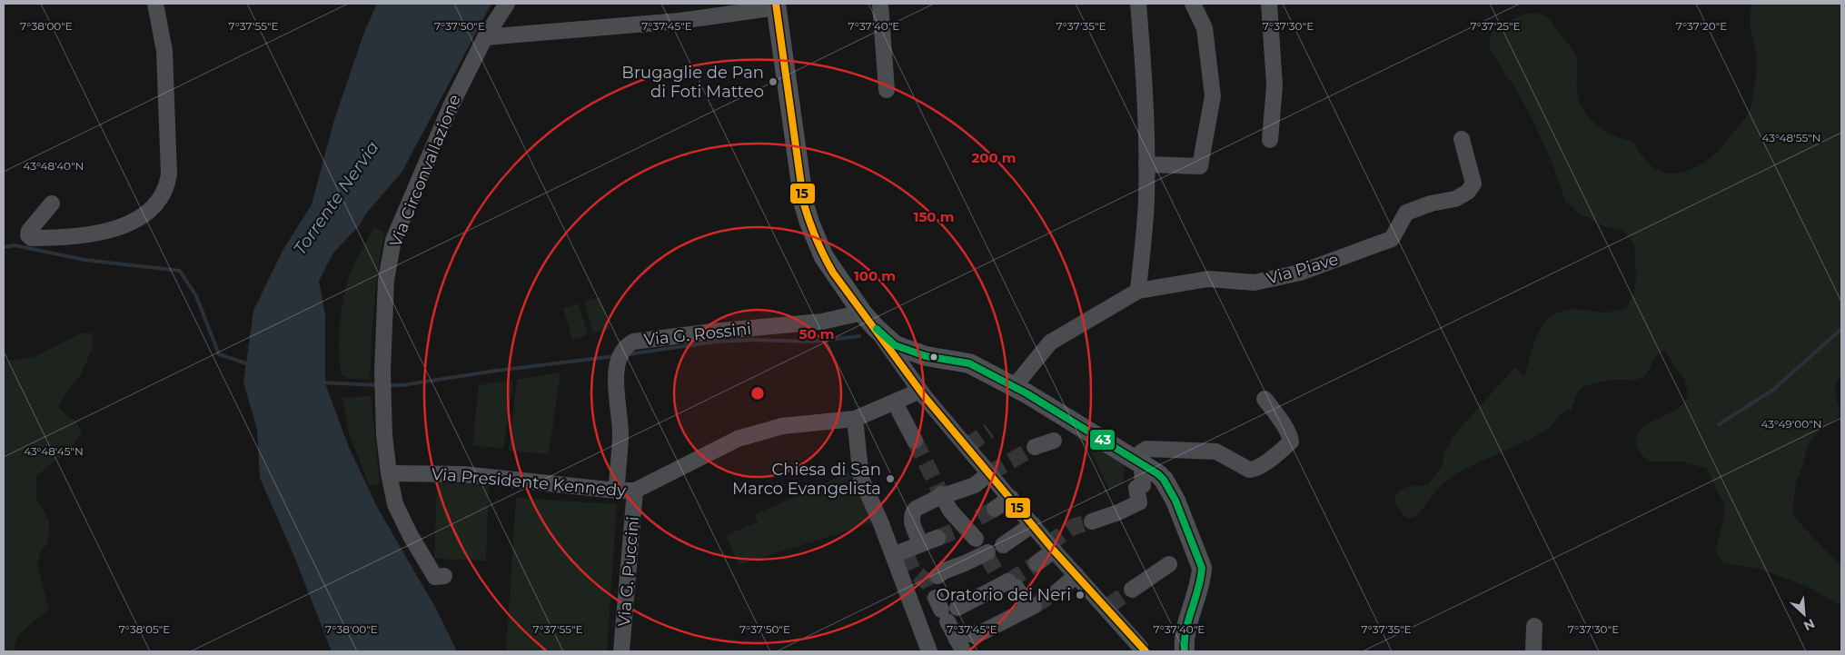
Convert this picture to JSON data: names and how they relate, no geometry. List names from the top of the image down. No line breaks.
{"streets":{"street":["Via Circonvallazione","Via Piave","Via G. Rossini","Via Presidente Kennedy","Via G. Puccini"]},"crossings":[["Via Circonvallazione","Via Presidente Kennedy"],["Via G. Rossini","Via Presidente Kennedy"],["Via Presidente Kennedy","Via G. Puccini"]],"water":["Torrente Nervia"],"places":["Brugaglie de Pan di Foti Matteo","Chiesa di San Marco Evangelista","Oratorio dei Neri"],"lines":["transit line 15","transit line 43"],"north":"bottom right","coordinates":["7°38'00\"E","7°37'55\"E","7°37'50\"E","7°37'45\"E","7°37'35\"E","7°37'30\"E","7°37'25\"E","7°37'20\"E","7°37'40\"E","43°48'55\"N","43°48'40\"N","43°49'00\"N","43°48'45\"N","7°38'05\"E"],"rings":["200 m","150 m","100 m","50 m"]}
